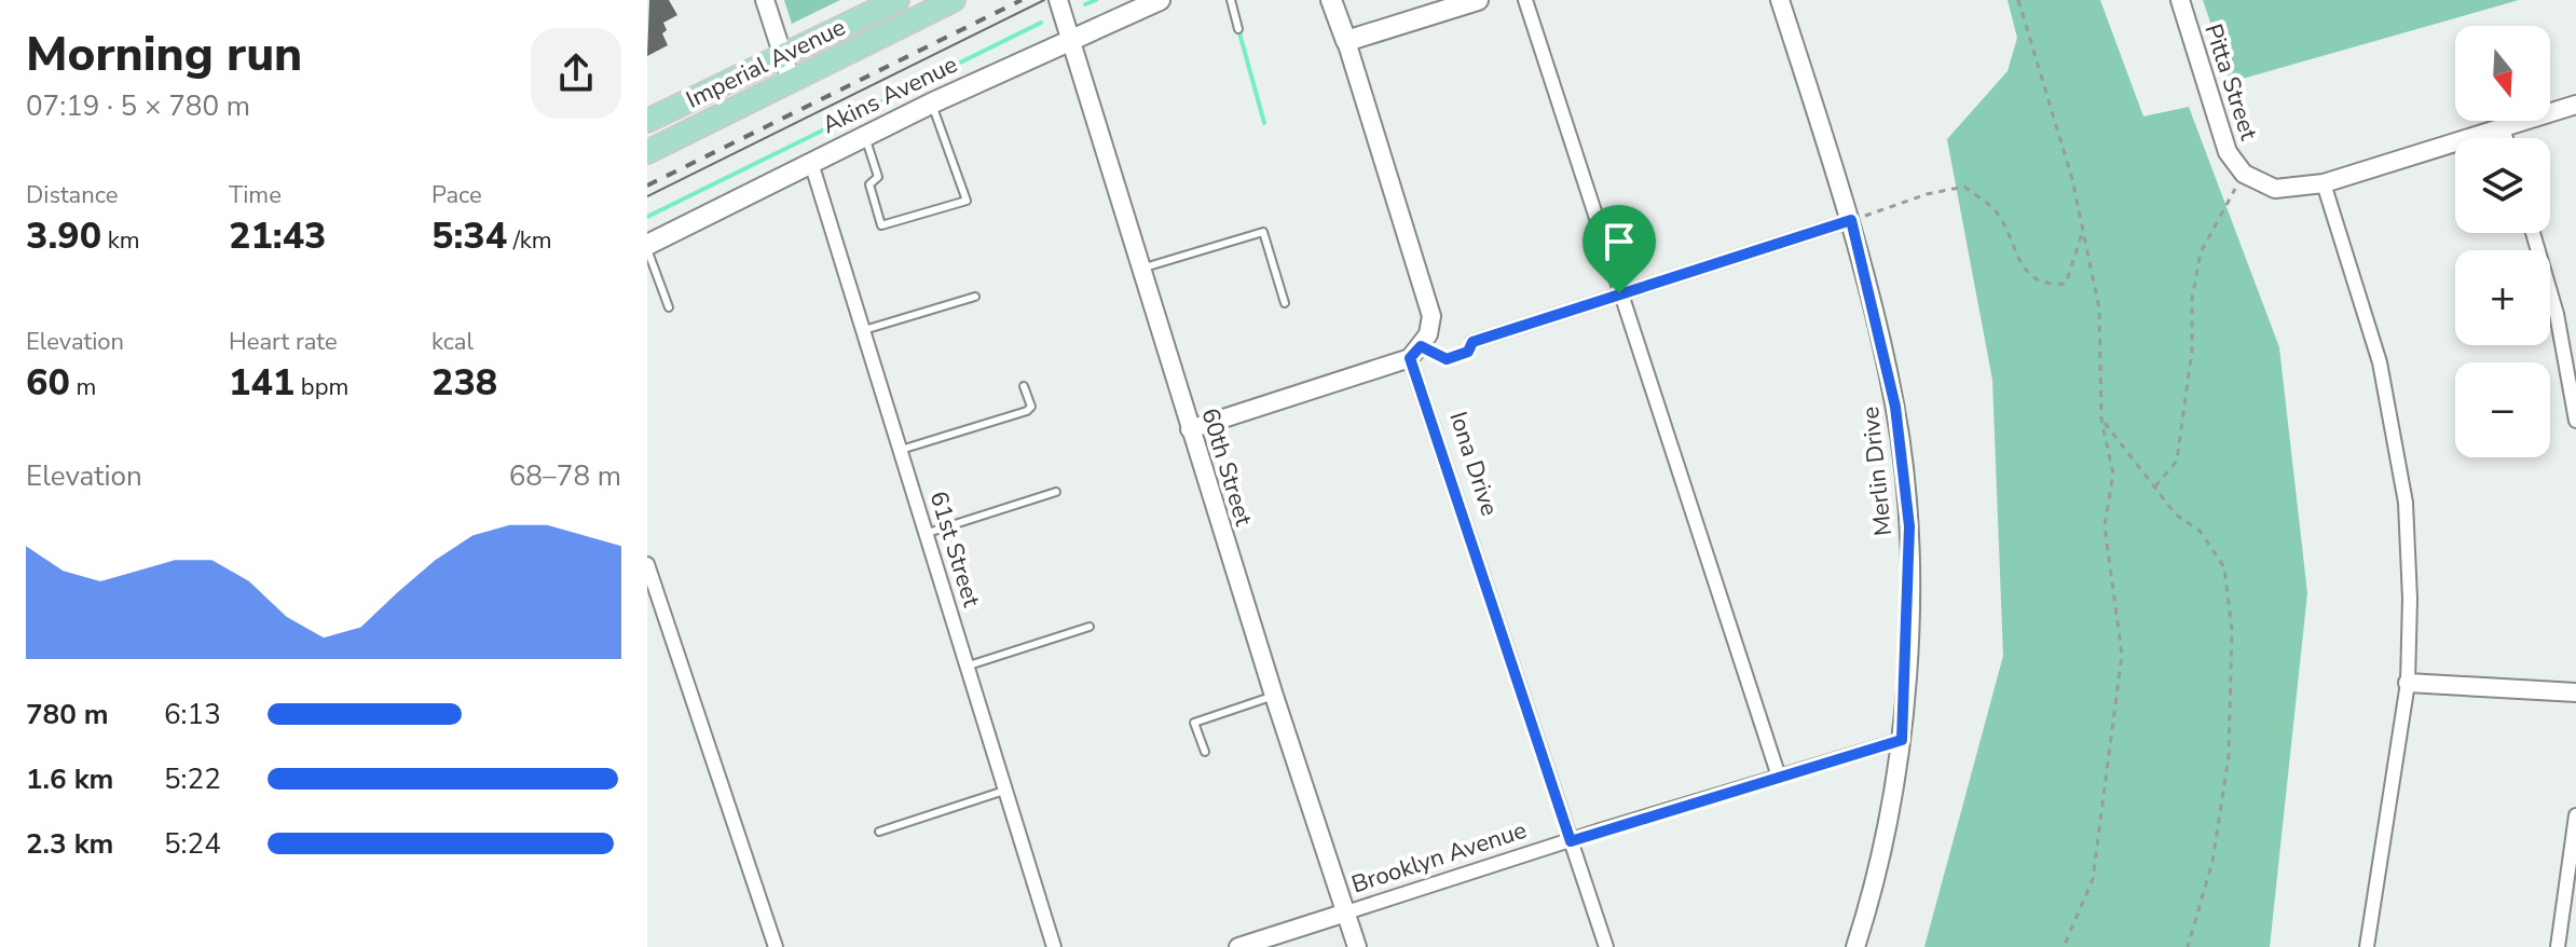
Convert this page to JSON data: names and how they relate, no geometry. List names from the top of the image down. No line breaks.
{"streets":{"main road":["Imperial Avenue","Akins Avenue","Iona Drive"],"street":["Pitta Street","60th Street","Merlin Drive","61st Street","Brooklyn Avenue"]},"crossings":[["Akins Avenue","60th Street"],["Akins Avenue","61st Street"],["Iona Drive","Brooklyn Avenue"],["60th Street","Brooklyn Avenue"],["Merlin Drive","Brooklyn Avenue"]],"north":"bottom","page":{"heading":["Morning run","07:19 · 5 × 780 m"],"map_buttons":["+","−"],"stats":[["Distance","3.90 km"],["Time","21:43"],["Pace","5:34 /km"],["Elevation","60 m"],["Heart rate","141 bpm"],["kcal","238"]],"chart":["Elevation","68–78 m"],"list":[{"name":"780 m","note":"6:13"},{"name":"1.6 km","note":"5:22"},{"name":"2.3 km","note":"5:24"}]}}
